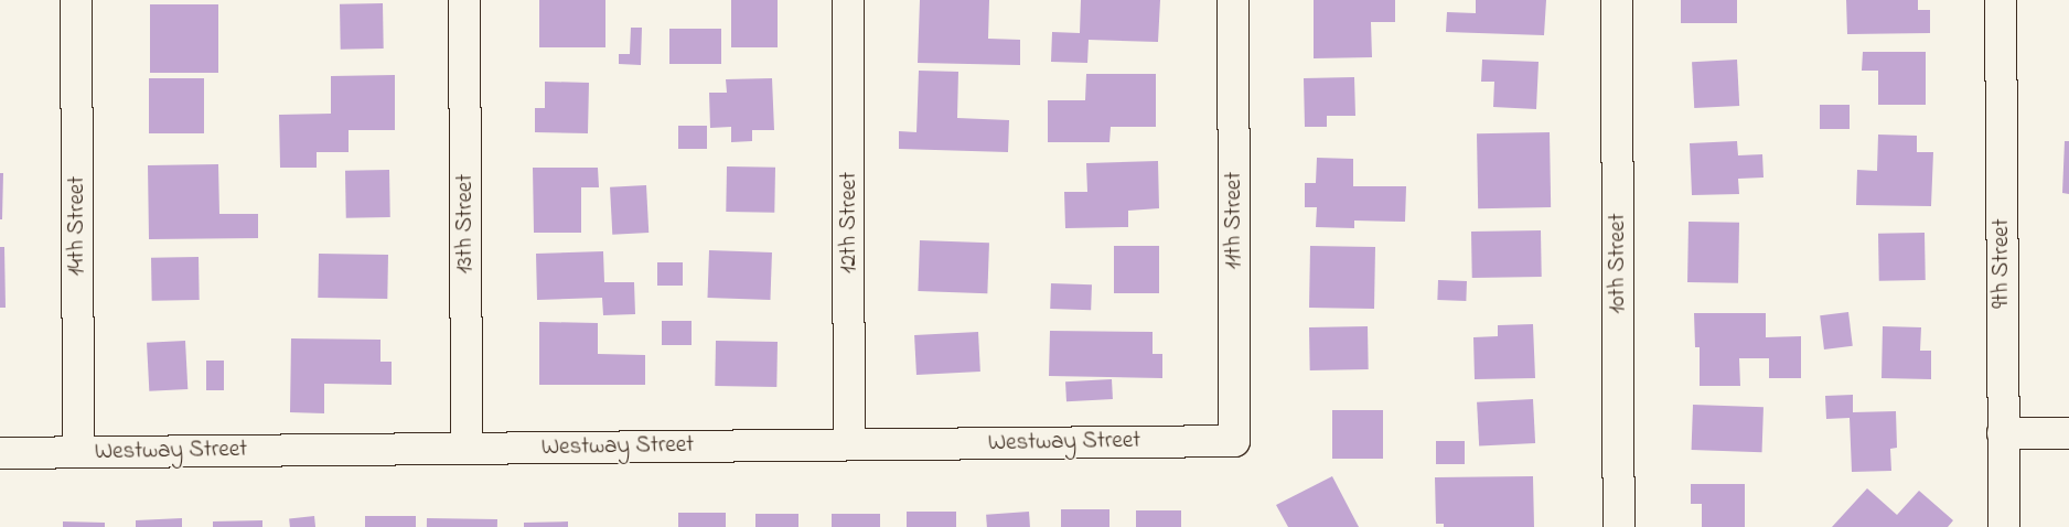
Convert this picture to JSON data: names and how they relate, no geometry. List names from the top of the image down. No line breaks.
{"streets":{"street":["11th Street","12th Street","13th Street","14th Street","10th Street","9th Street","Westway Street"]},"crossings":[["11th Street","Westway Street"],["12th Street","Westway Street"],["13th Street","Westway Street"],["14th Street","Westway Street"]]}
